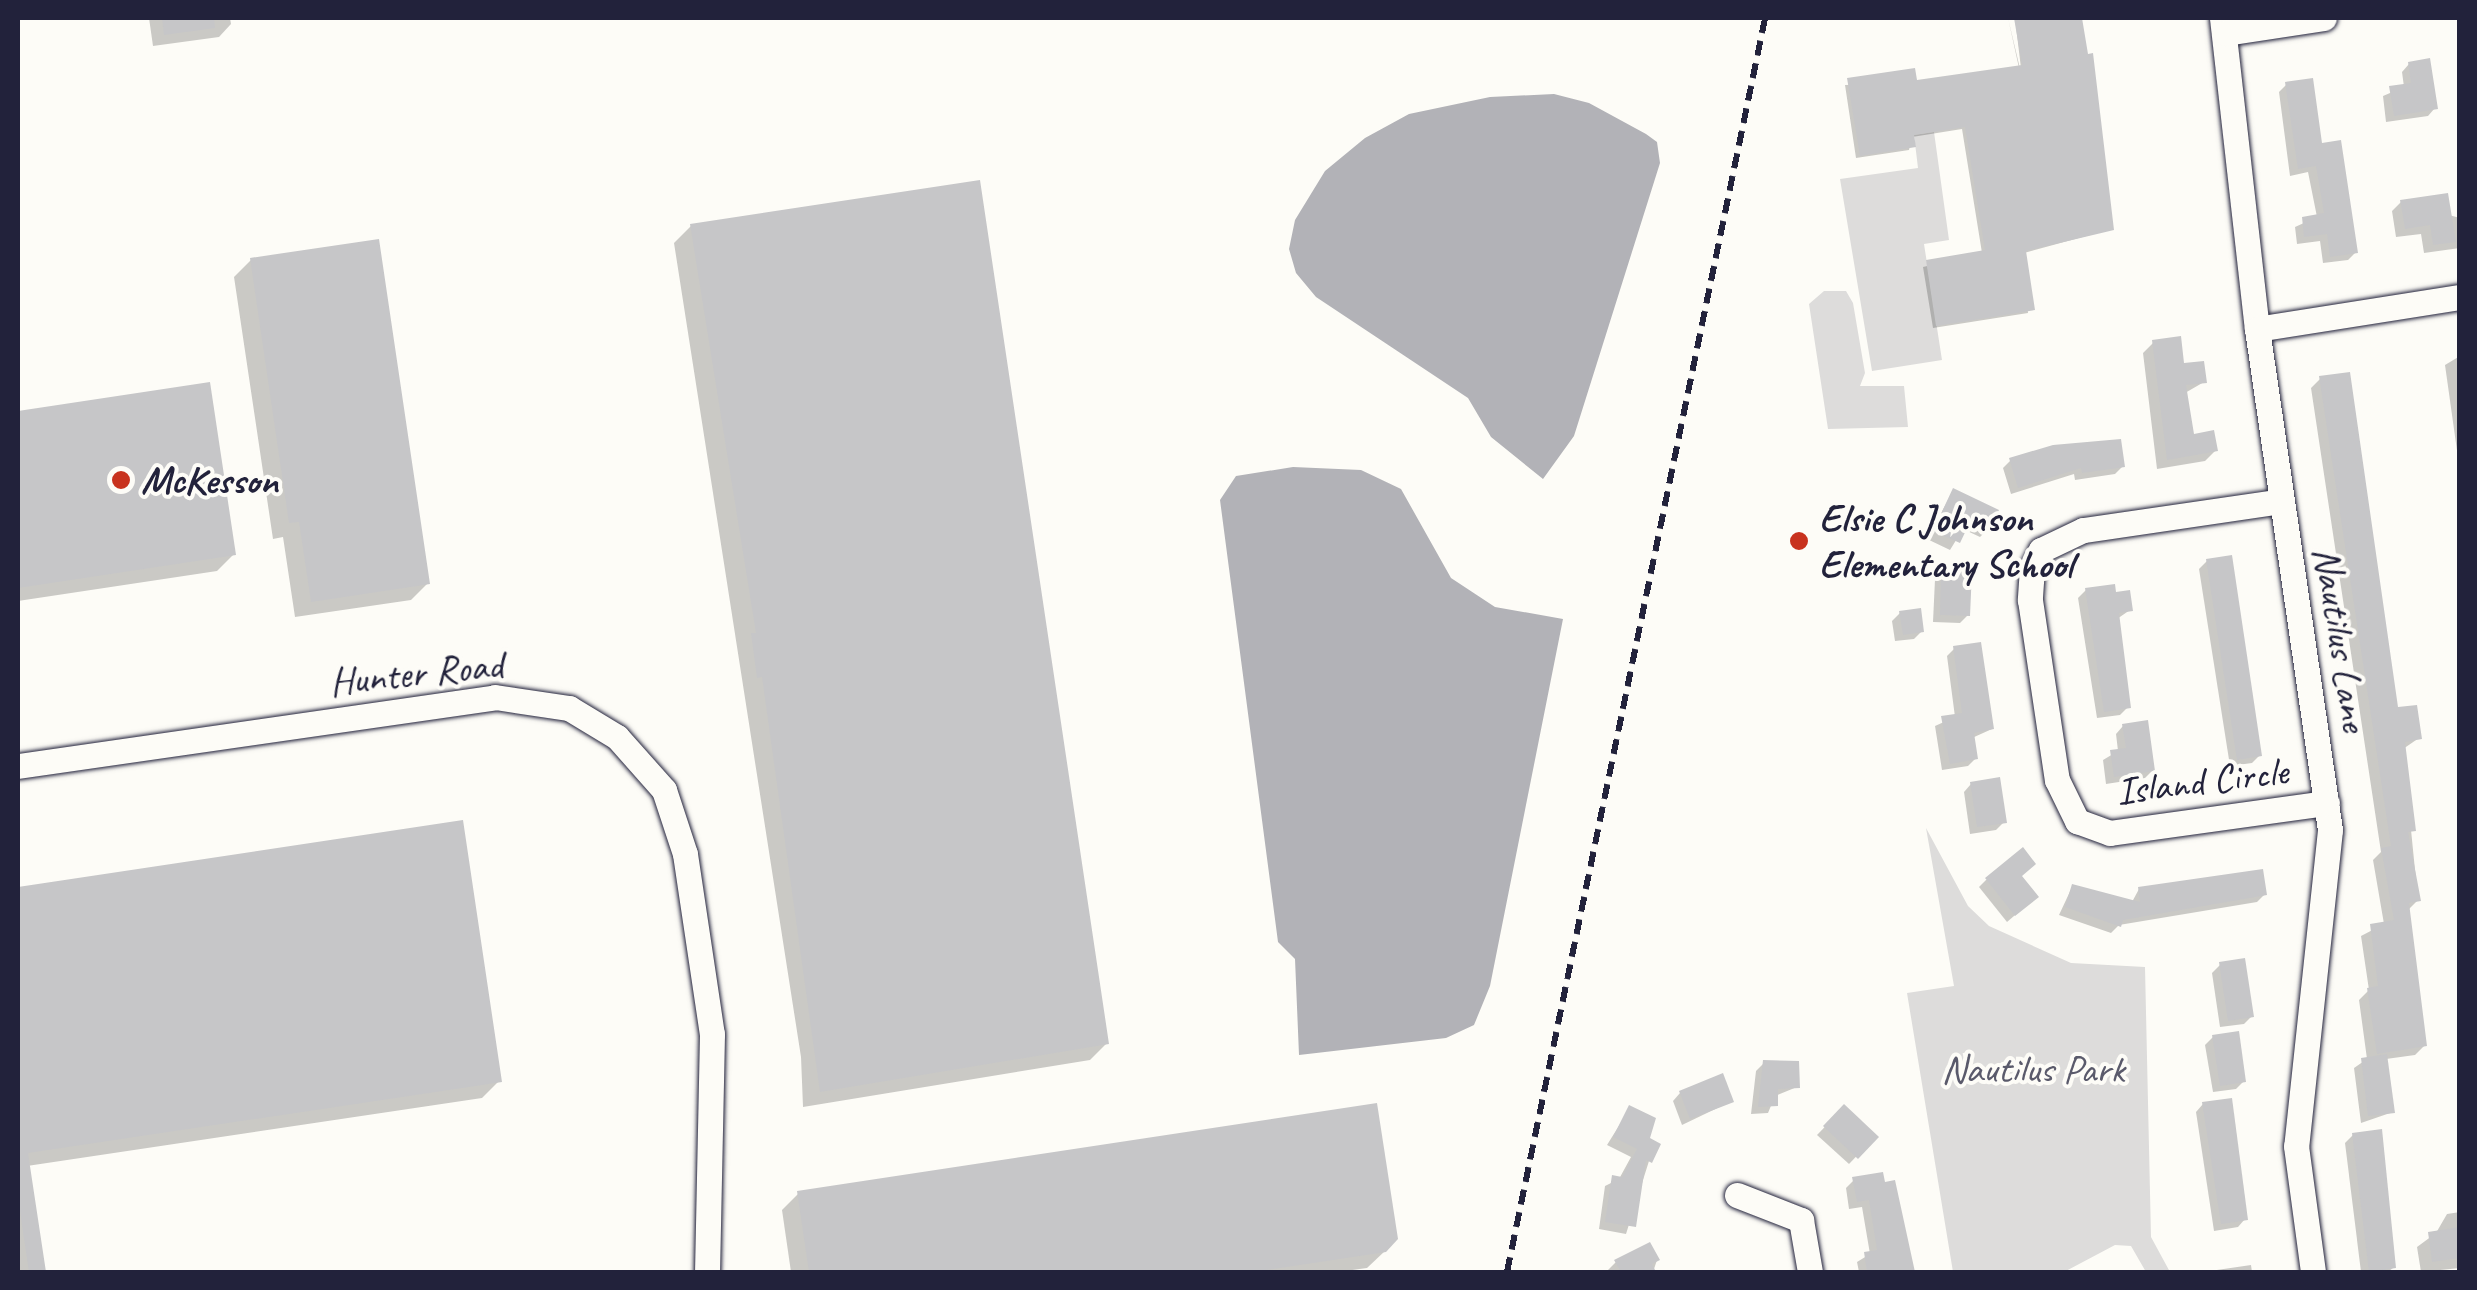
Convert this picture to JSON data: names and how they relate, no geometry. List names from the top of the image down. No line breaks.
{"streets":{"street":["Nautilus Lane","Hunter Road","Island Circle"]},"crossings":[["Nautilus Lane","Island Circle"]],"parks":["Nautilus Park"],"places":["McKesson","Elsie C Johnson Elementary School"]}
